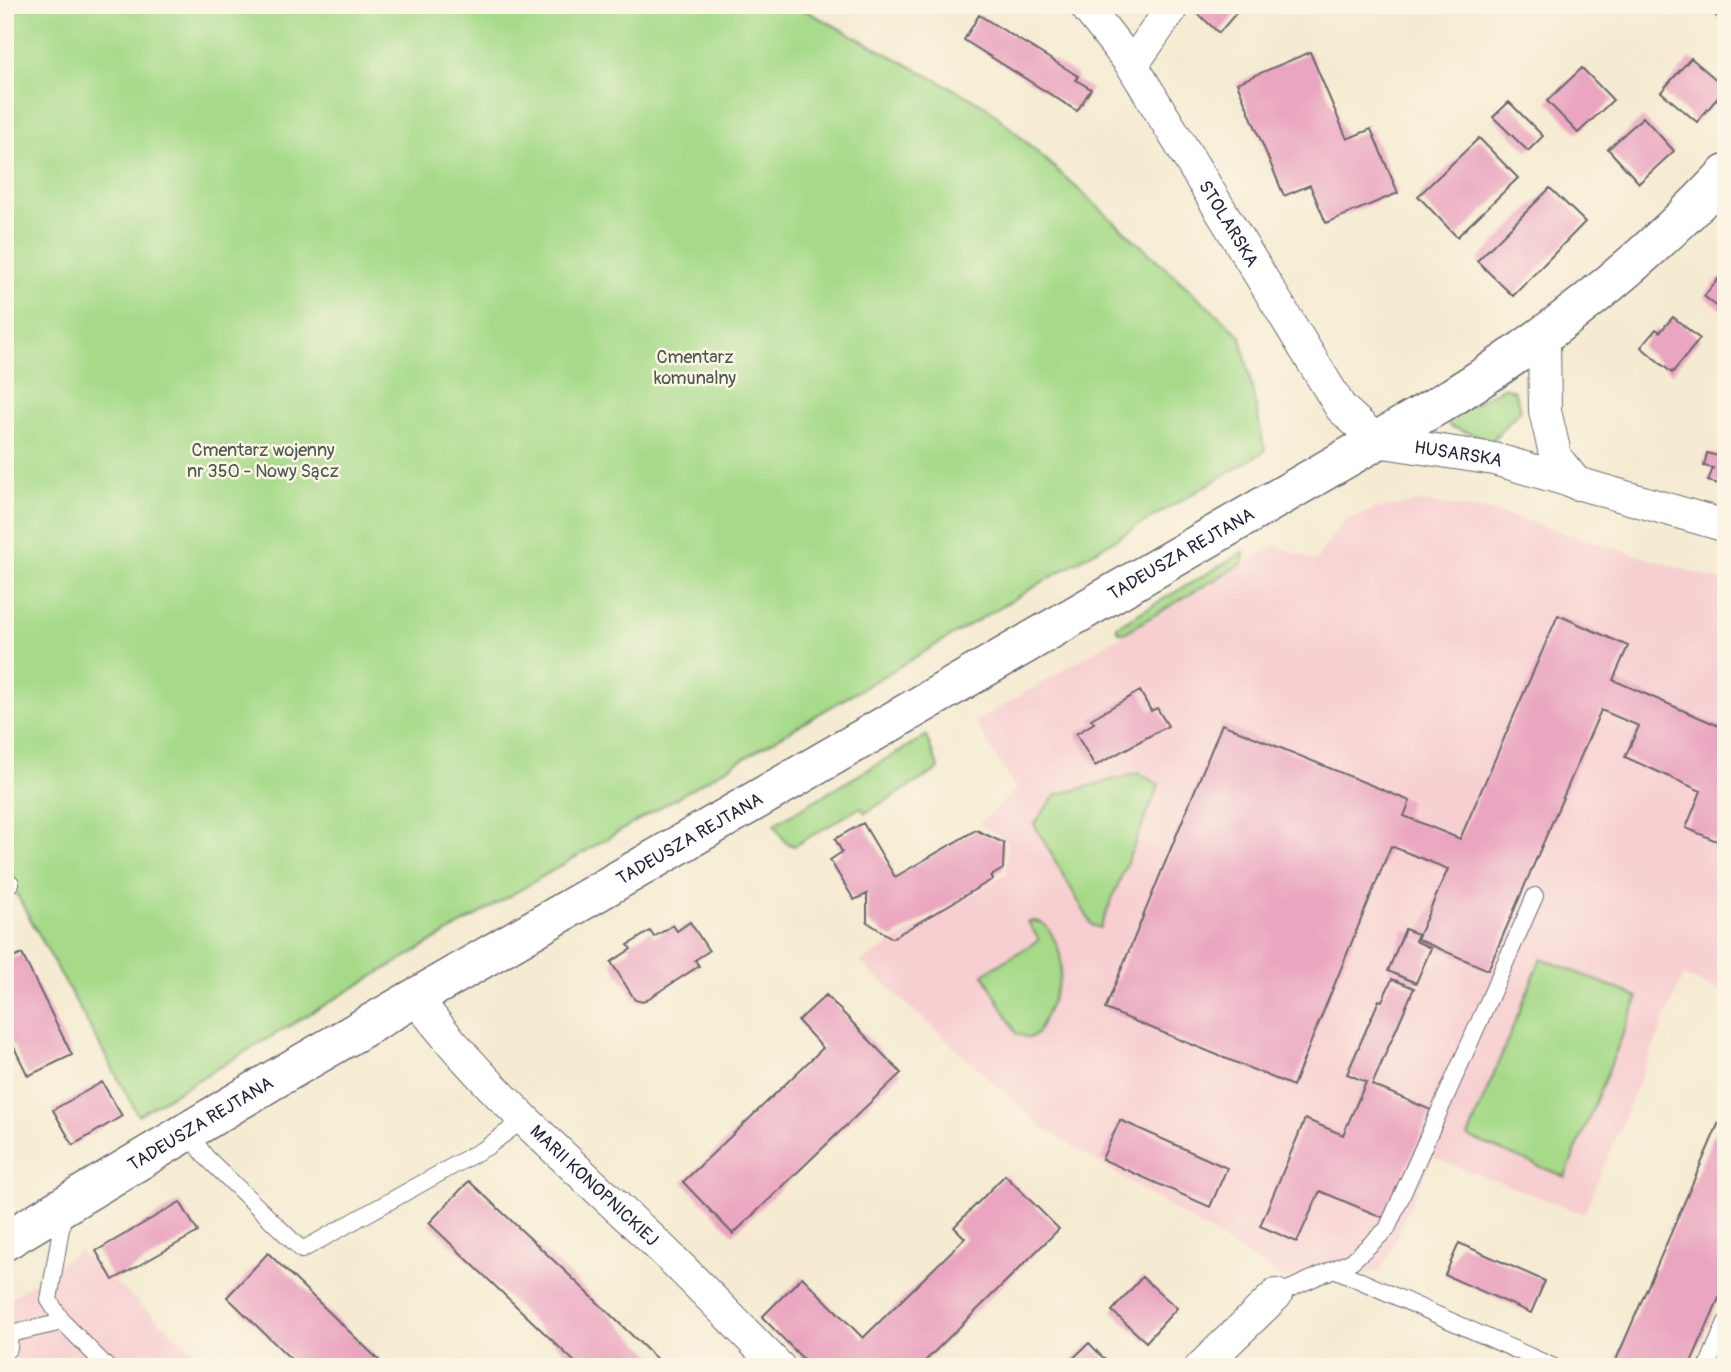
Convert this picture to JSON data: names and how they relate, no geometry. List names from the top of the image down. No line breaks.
{"streets":{"street":["STOLARSKA","HUSARSKA","TADEUSZA REJTANA","MARII KONOPNICKIEJ"]},"crossings":[["STOLARSKA","HUSARSKA"],["STOLARSKA","TADEUSZA REJTANA"],["HUSARSKA","TADEUSZA REJTANA"],["TADEUSZA REJTANA","MARII KONOPNICKIEJ"]],"parks":["Cmentarz komunalny","Cmentarz wojenny nr 350 - Nowy Sącz"]}
